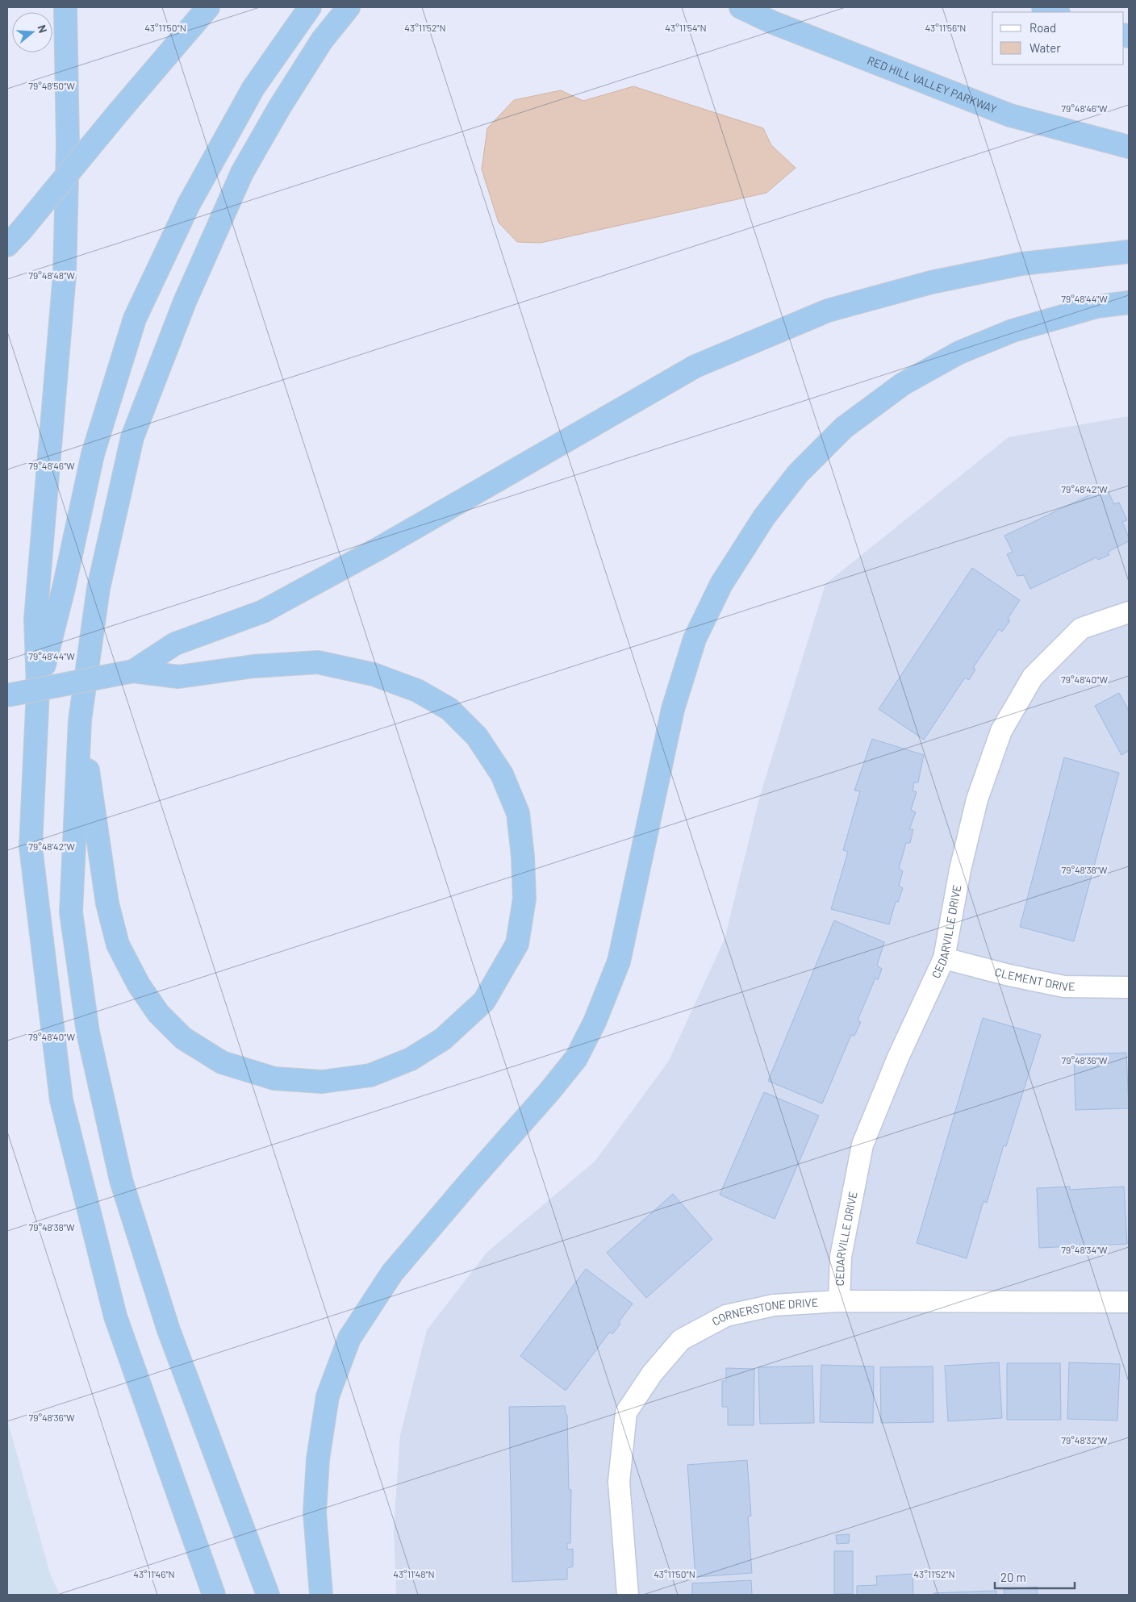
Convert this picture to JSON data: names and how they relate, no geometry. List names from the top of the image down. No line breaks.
{"streets":{"highway":["RED HILL VALLEY PARKWAY"],"street":["CEDARVILLE DRIVE","CLEMENT DRIVE","CORNERSTONE DRIVE"]},"crossings":[["CEDARVILLE DRIVE","CLEMENT DRIVE"],["CEDARVILLE DRIVE","CORNERSTONE DRIVE"]],"legend":["Road","Water"],"scale_bar":"20 m","north":"right","coordinates":["43°11'50\"N","43°11'52\"N","43°11'54\"N","43°11'56\"N","79°48'50\"W","79°48'46\"W","79°48'48\"W","79°48'44\"W","79°48'42\"W","79°48'40\"W","79°48'38\"W","79°48'36\"W","79°48'34\"W","79°48'32\"W","43°11'46\"N","43°11'48\"N"]}
